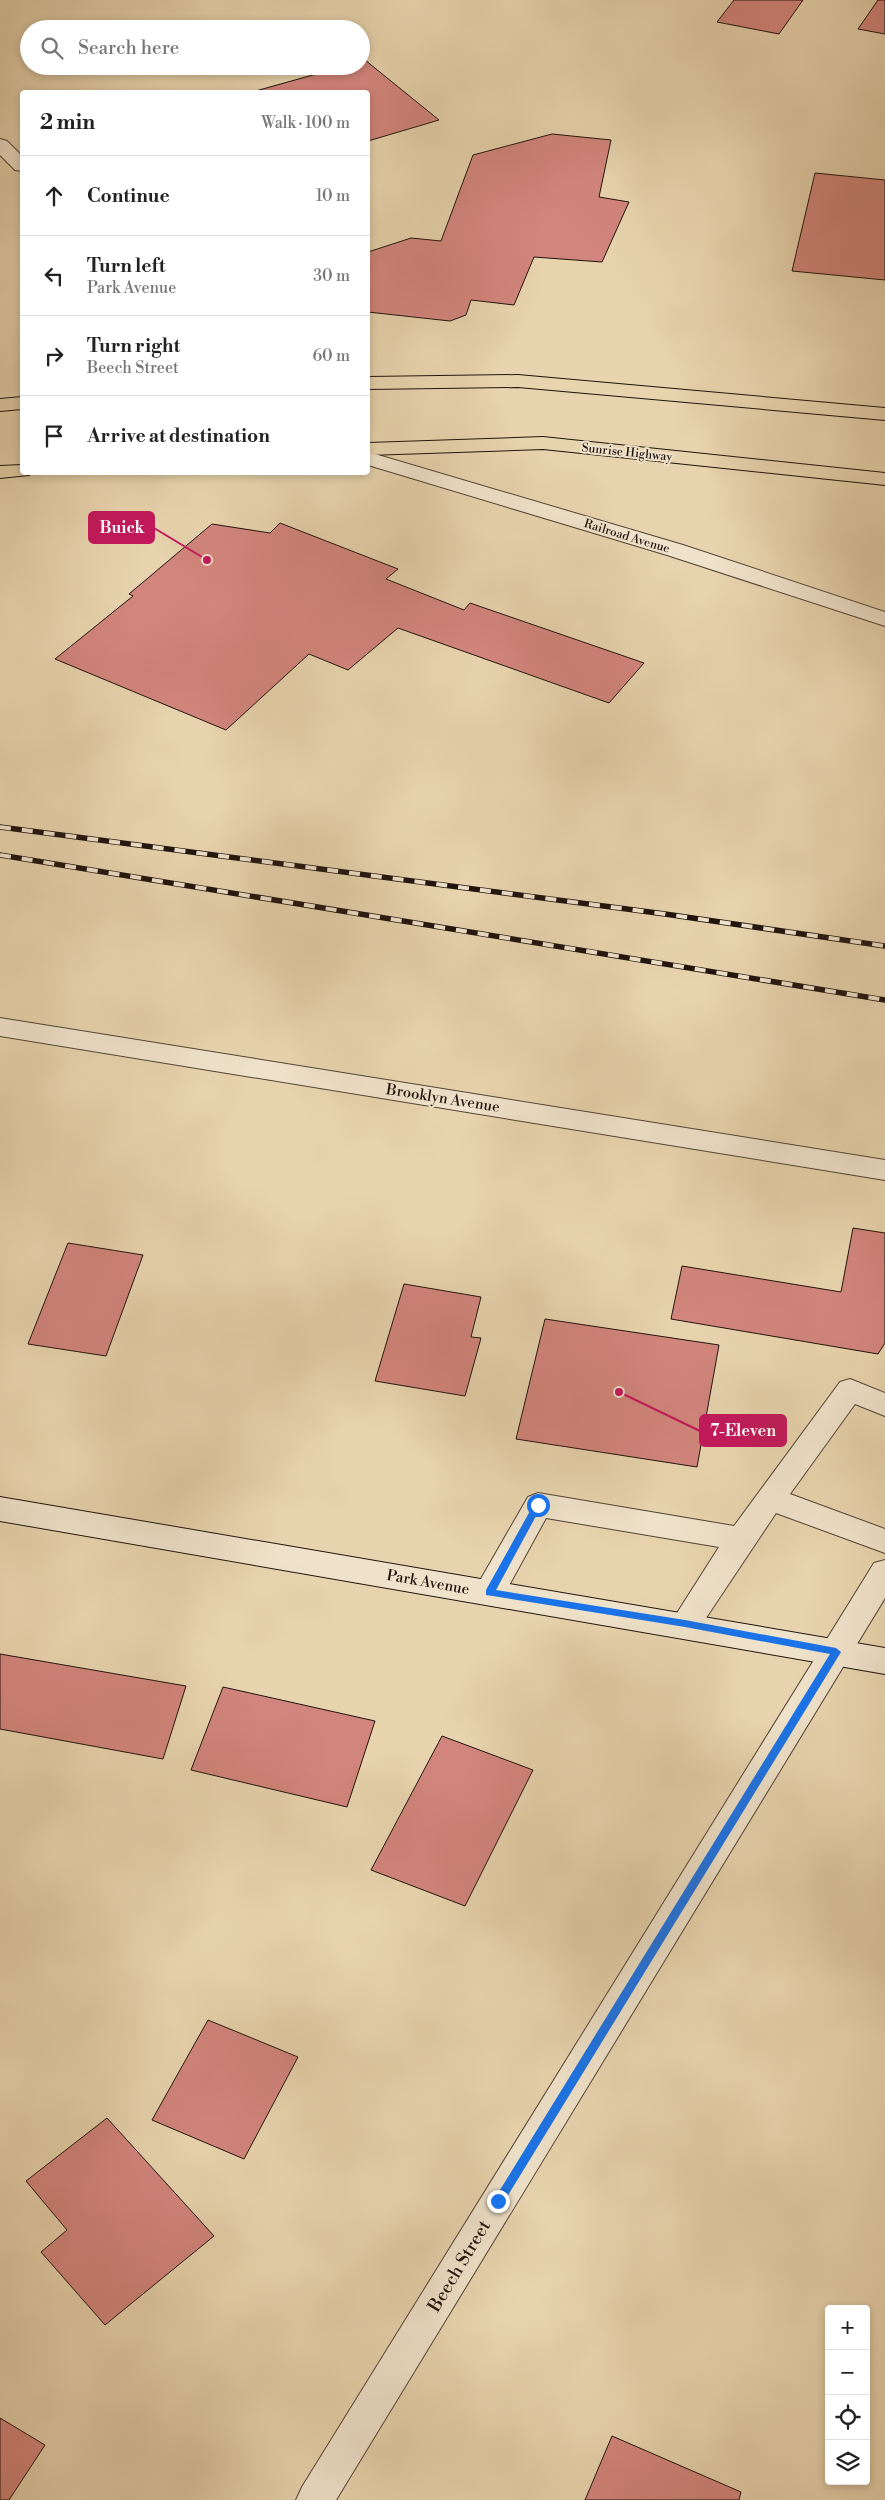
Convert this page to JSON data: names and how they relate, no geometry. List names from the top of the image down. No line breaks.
{"streets":{"highway":["Sunrise Highway"],"street":["Railroad Avenue","Brooklyn Avenue","Park Avenue","Beech Street"]},"crossings":[["Park Avenue","Beech Street"]],"places":["Buick","7-Eleven"],"page":{"search":"Search here","heading":["2 min","Walk · 100 m"],"list":[["Continue","10 m"],["Turn left","Park Avenue","30 m"],["Turn right","Beech Street","60 m"],"Arrive at destination"],"map_buttons":["+","−"]}}
